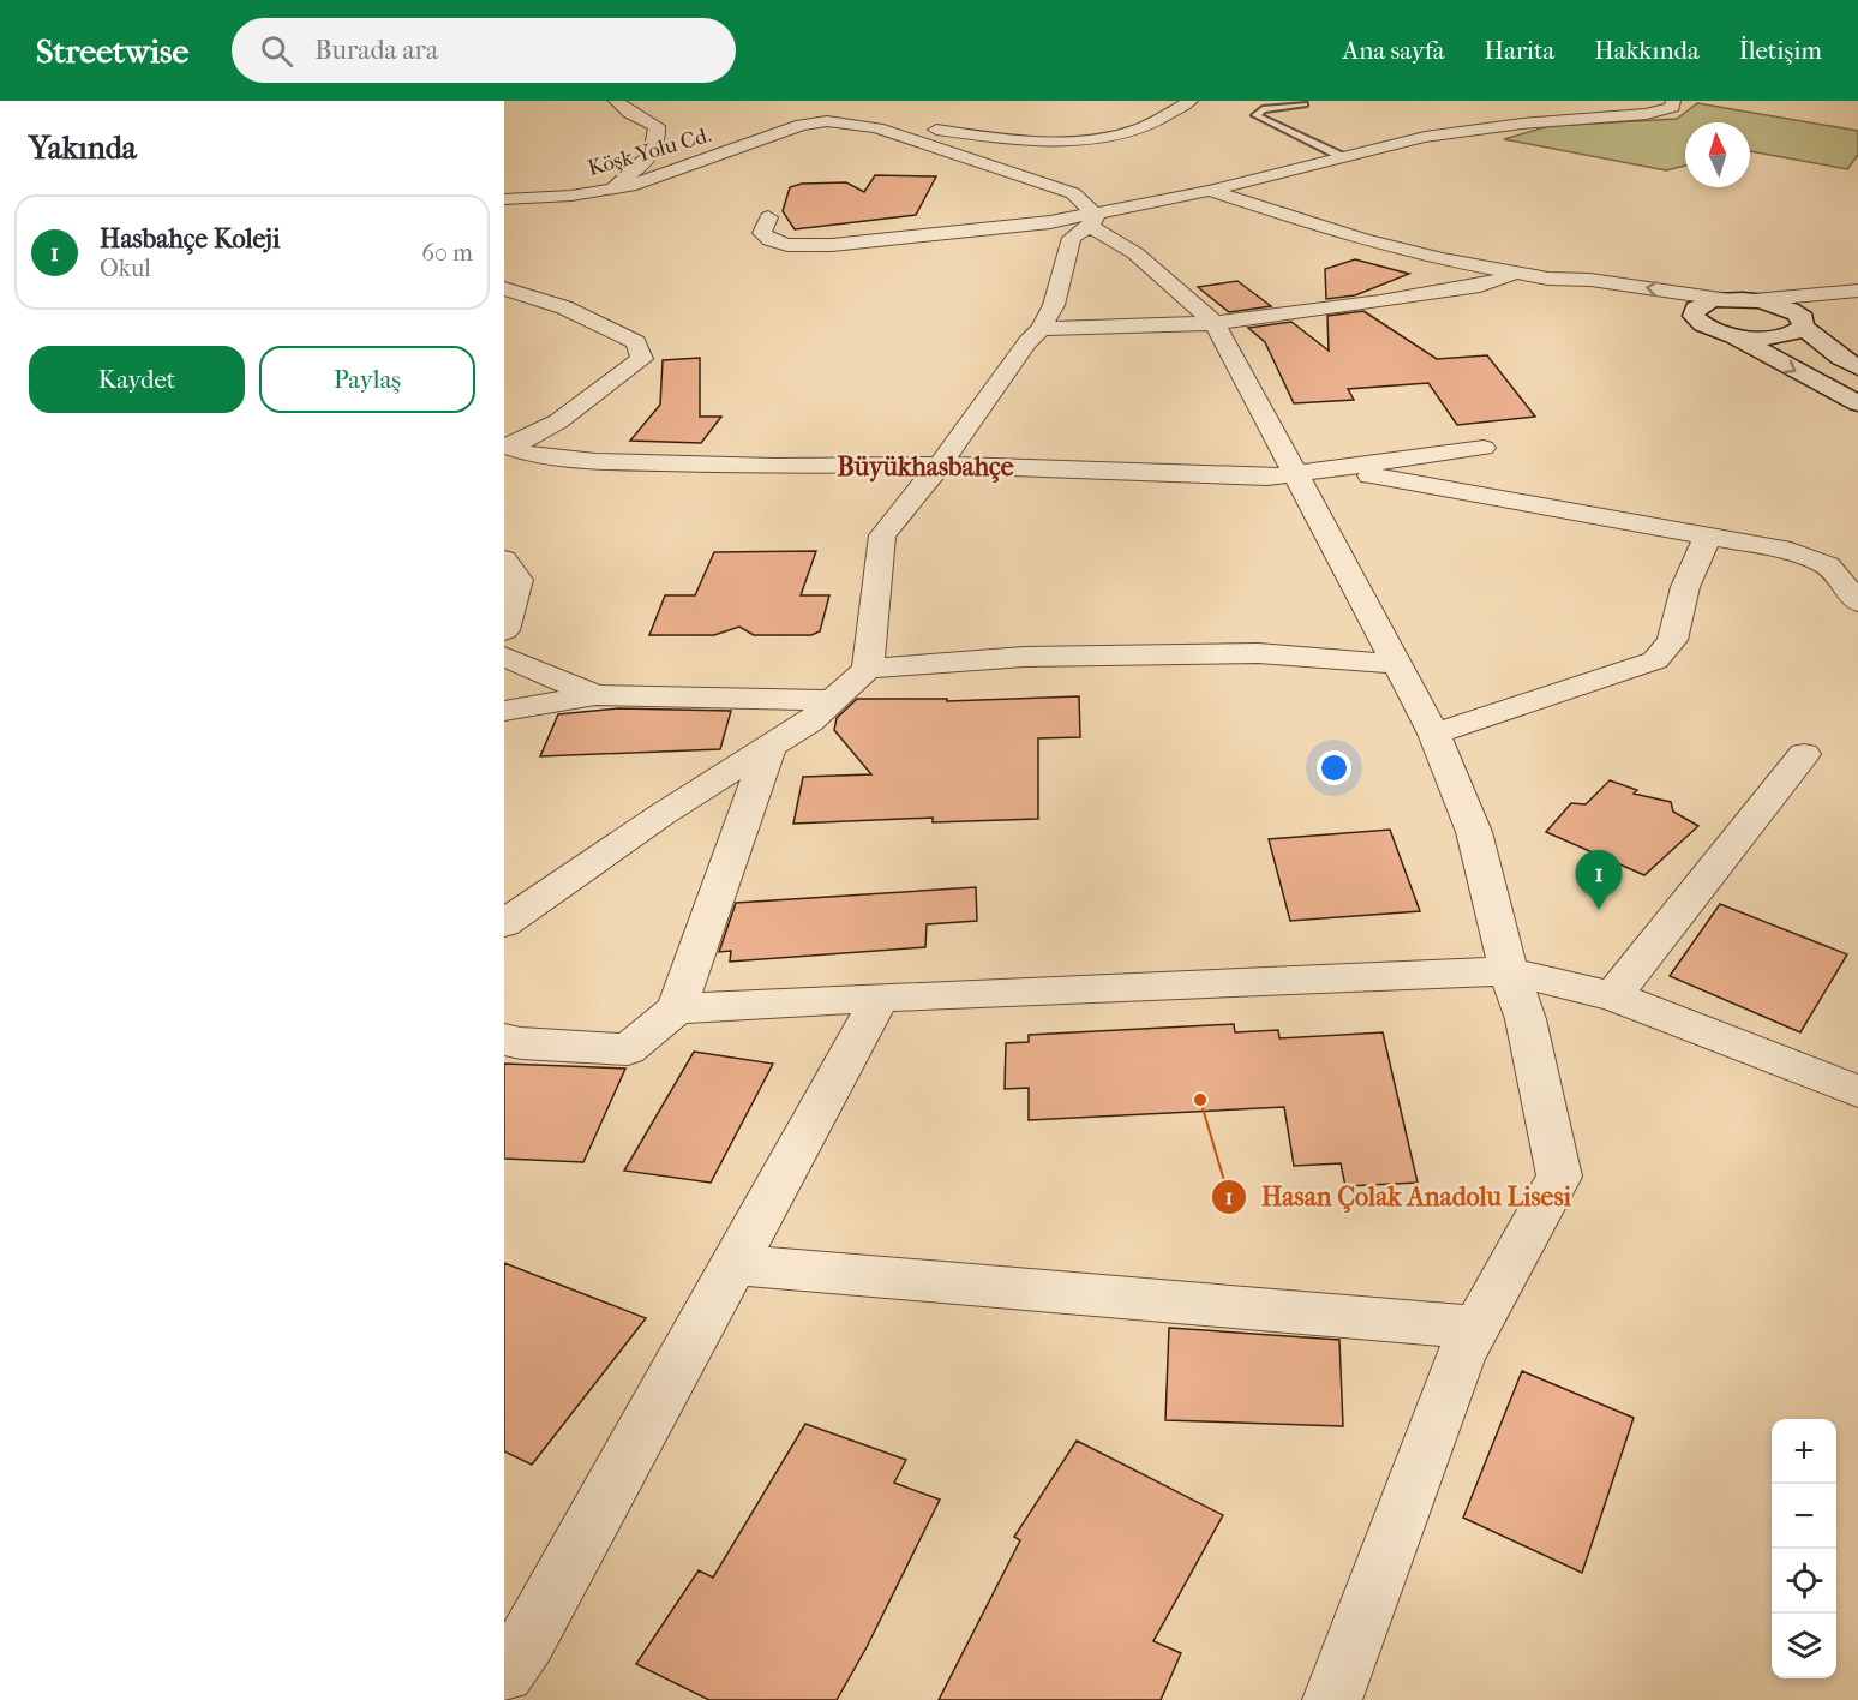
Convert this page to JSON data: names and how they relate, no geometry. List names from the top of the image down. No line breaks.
{"streets":{"street":["Köşk Yolu Cd."]},"districts":["Büyükhasbahçe"],"places":["Hasan Çolak Anadolu Lisesi"],"north":"top","page":{"header":"Streetwise","search":"Burada ara","nav":["Ana sayfa","Harita","Hakkında","İletişim"],"heading":"Yakında","list":[{"mark":"1","name":"Hasbahçe Koleji","note":"Okul","value":"60 m"}],"buttons":["Kaydet","Paylaş"],"pins":"1","map_buttons":["+","−"]}}
